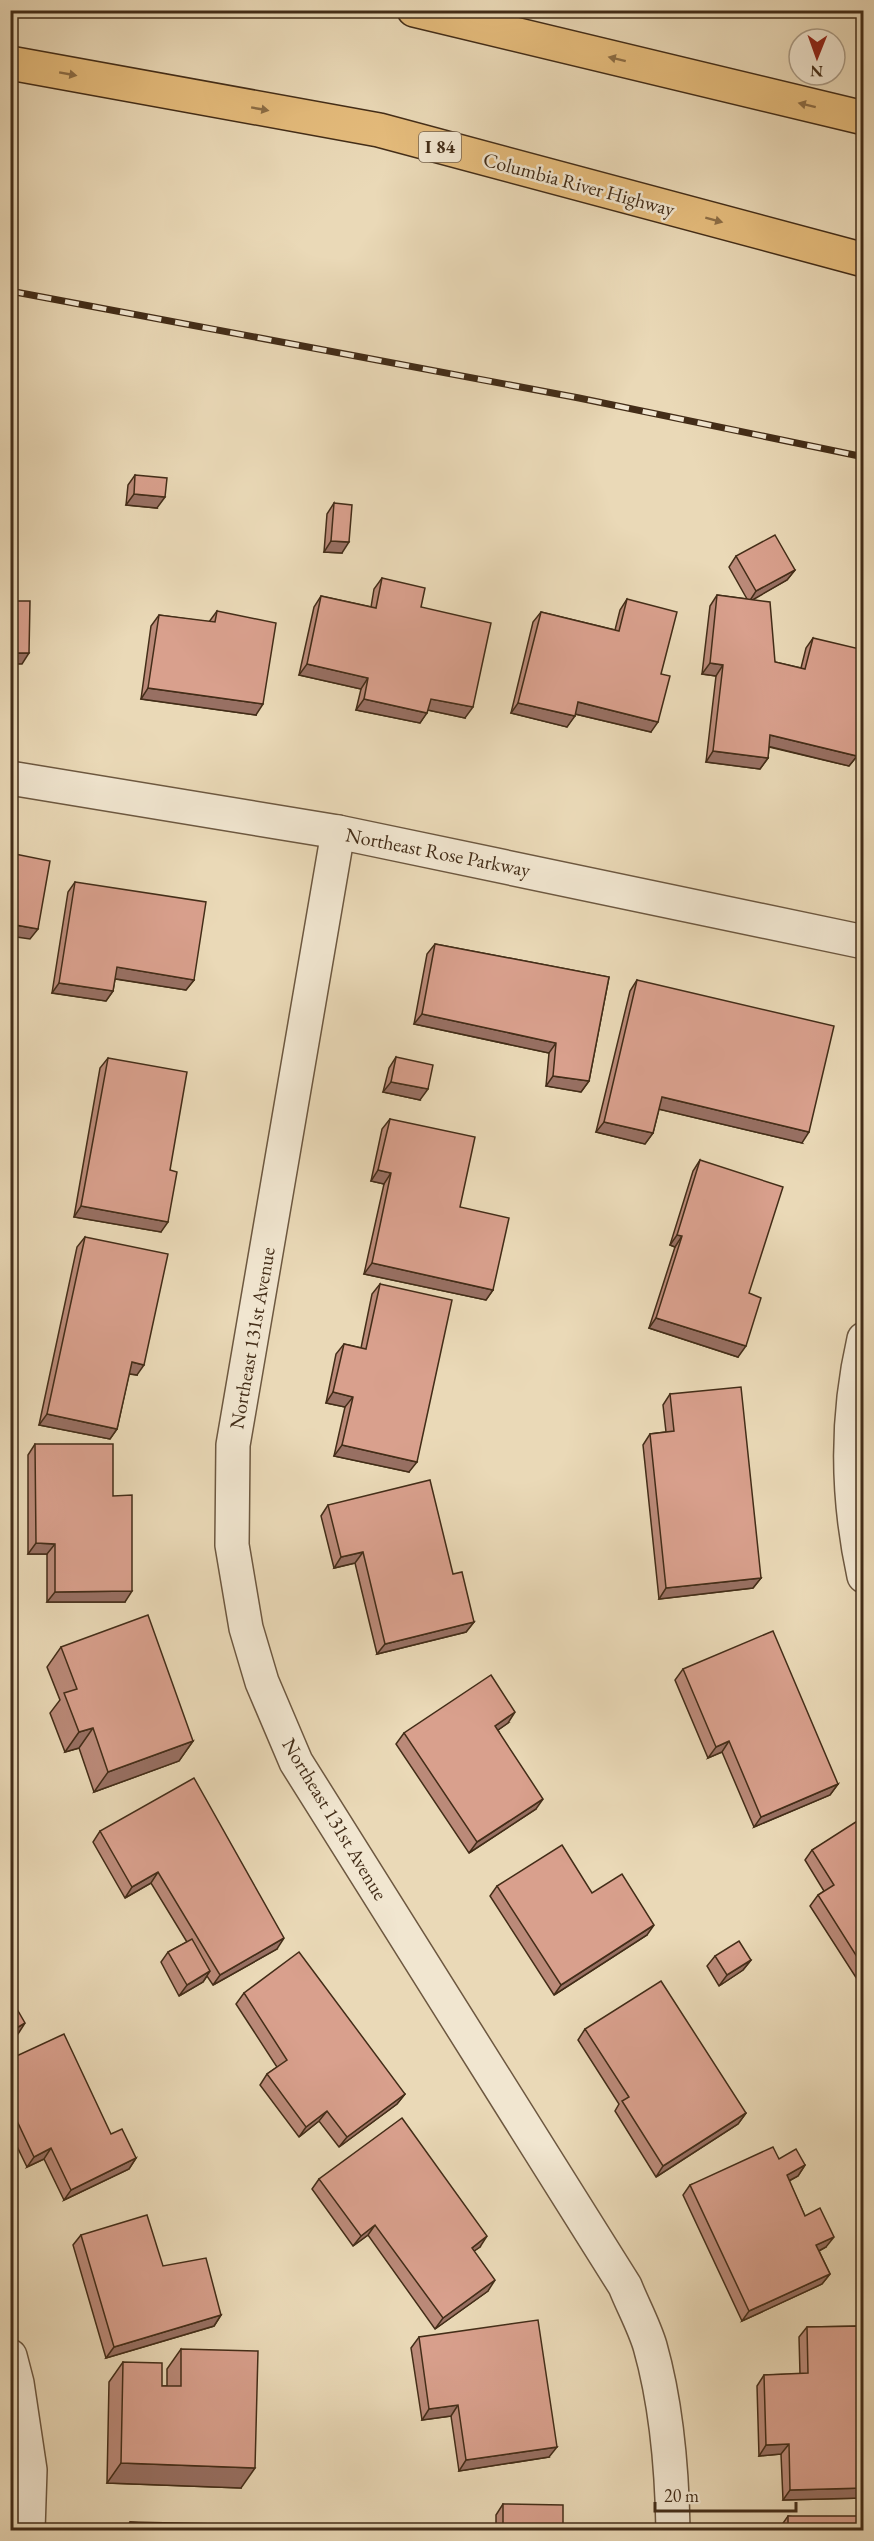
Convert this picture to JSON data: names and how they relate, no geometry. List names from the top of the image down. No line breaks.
{"streets":{"highway":["I 84","Columbia River Highway"],"street":["Northeast Rose Parkway","Northeast 131st Avenue"]},"crossings":[["Northeast Rose Parkway","Northeast 131st Avenue"]],"scale_bar":"20 m","north":"bottom"}
